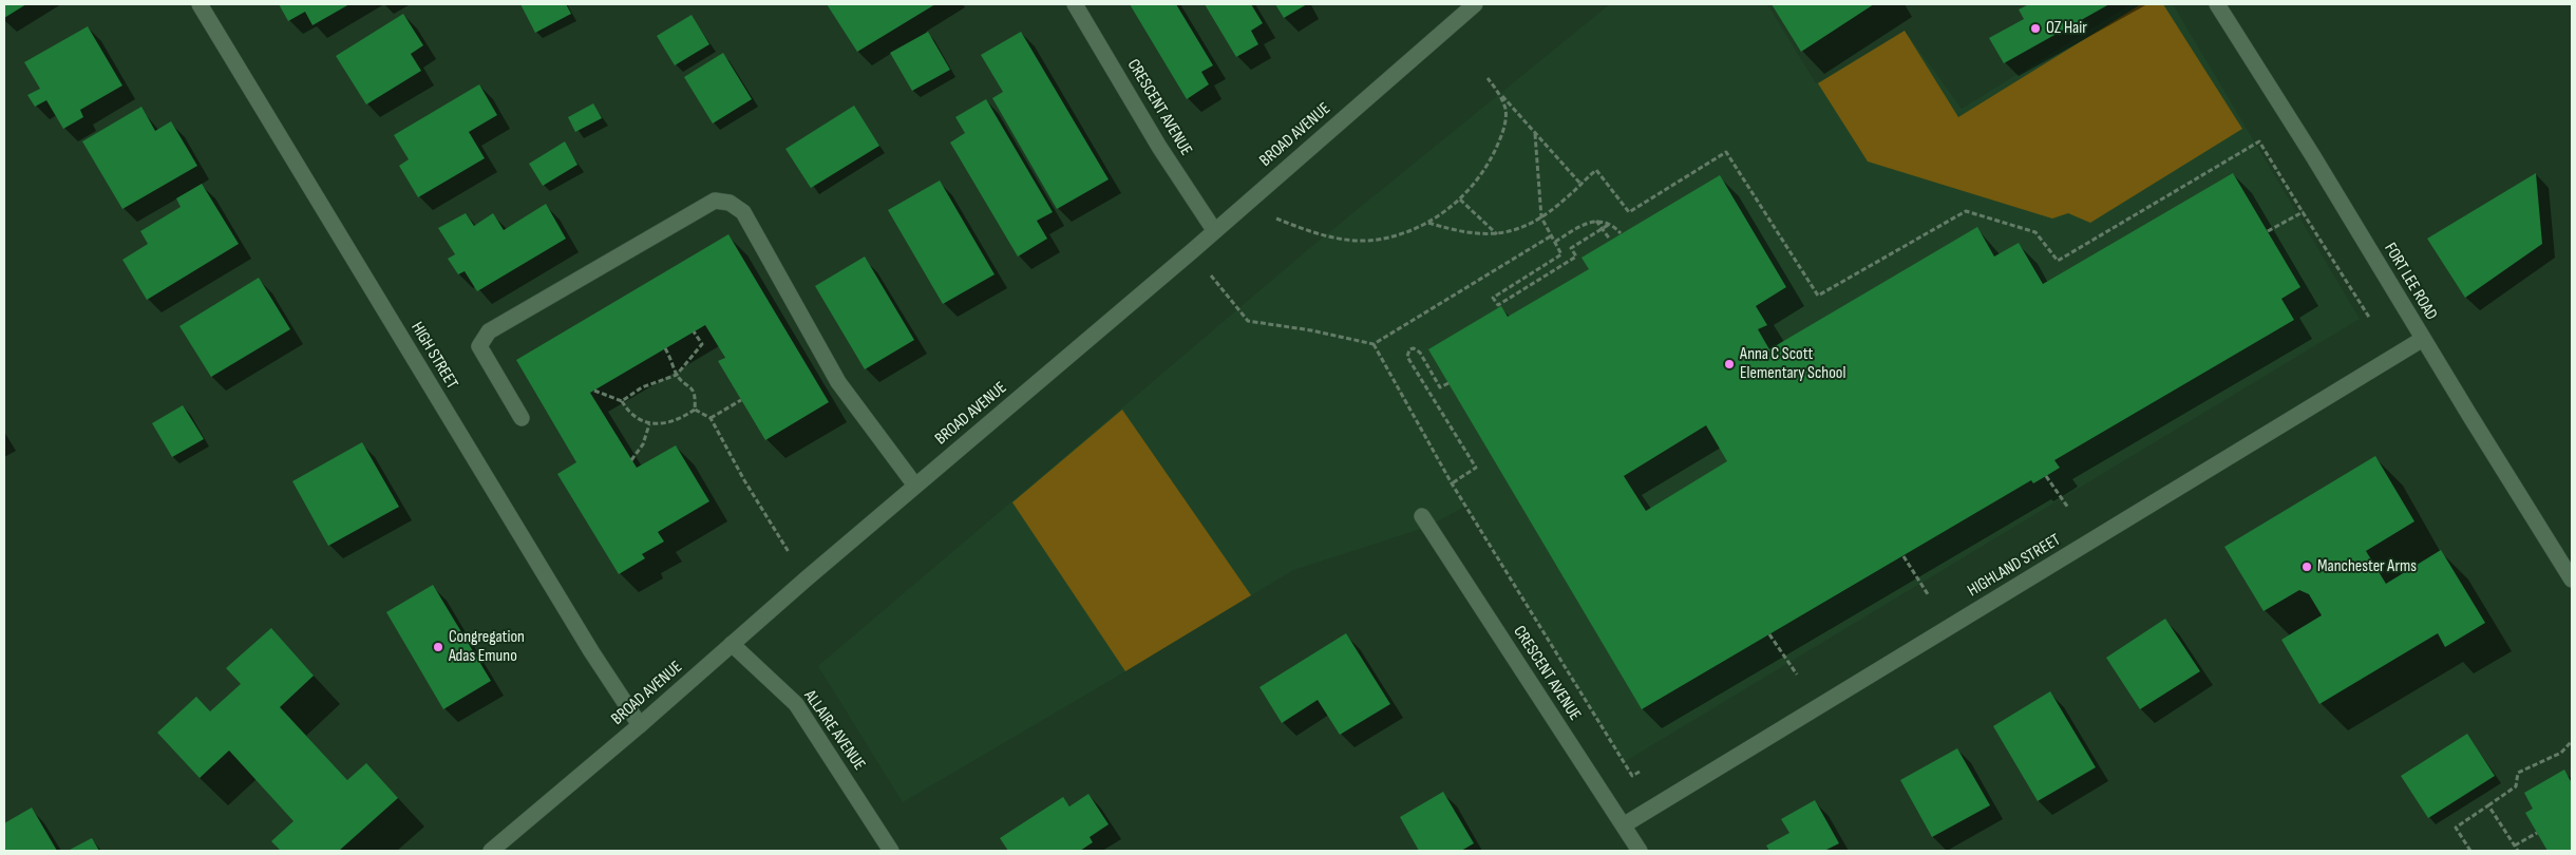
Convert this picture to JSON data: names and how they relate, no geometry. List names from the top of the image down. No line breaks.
{"streets":{"street":["CRESCENT AVENUE","BROAD AVENUE","FORT LEE ROAD","HIGH STREET","HIGHLAND STREET","ALLAIRE AVENUE"]},"crossings":[["CRESCENT AVENUE","BROAD AVENUE"],["CRESCENT AVENUE","HIGHLAND STREET"],["BROAD AVENUE","HIGH STREET"],["BROAD AVENUE","ALLAIRE AVENUE"],["FORT LEE ROAD","HIGHLAND STREET"]],"places":["OZ Hair","Anna C Scott Elementary School","Manchester Arms","Congregation Adas Emuno"]}
